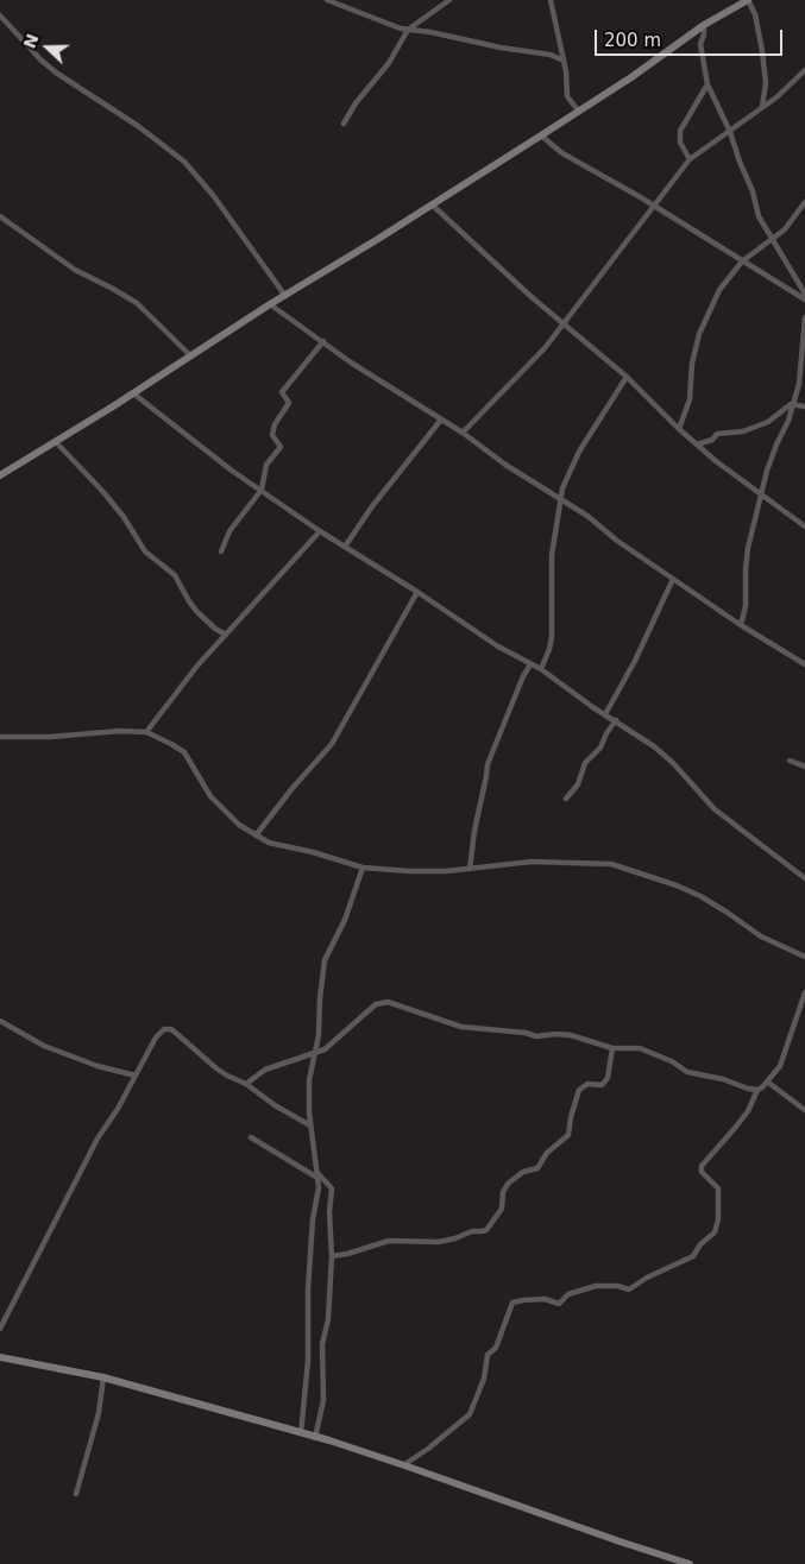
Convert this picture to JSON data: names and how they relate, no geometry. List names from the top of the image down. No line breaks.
{"scale_bar":"200 m","north":"left"}
